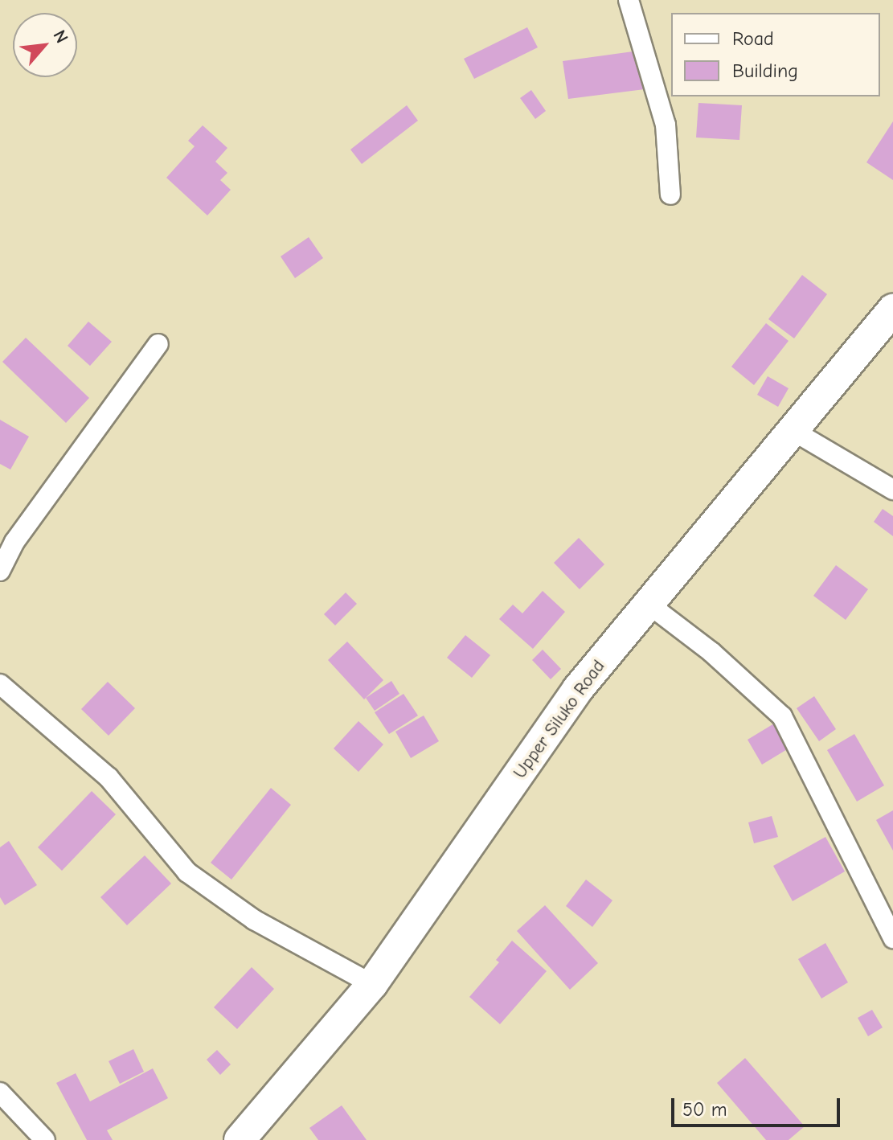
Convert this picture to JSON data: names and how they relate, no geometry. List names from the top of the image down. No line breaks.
{"streets":{"main road":["Upper Siluko Road"]},"legend":["Road","Building"],"scale_bar":"50 m","north":"top right"}
